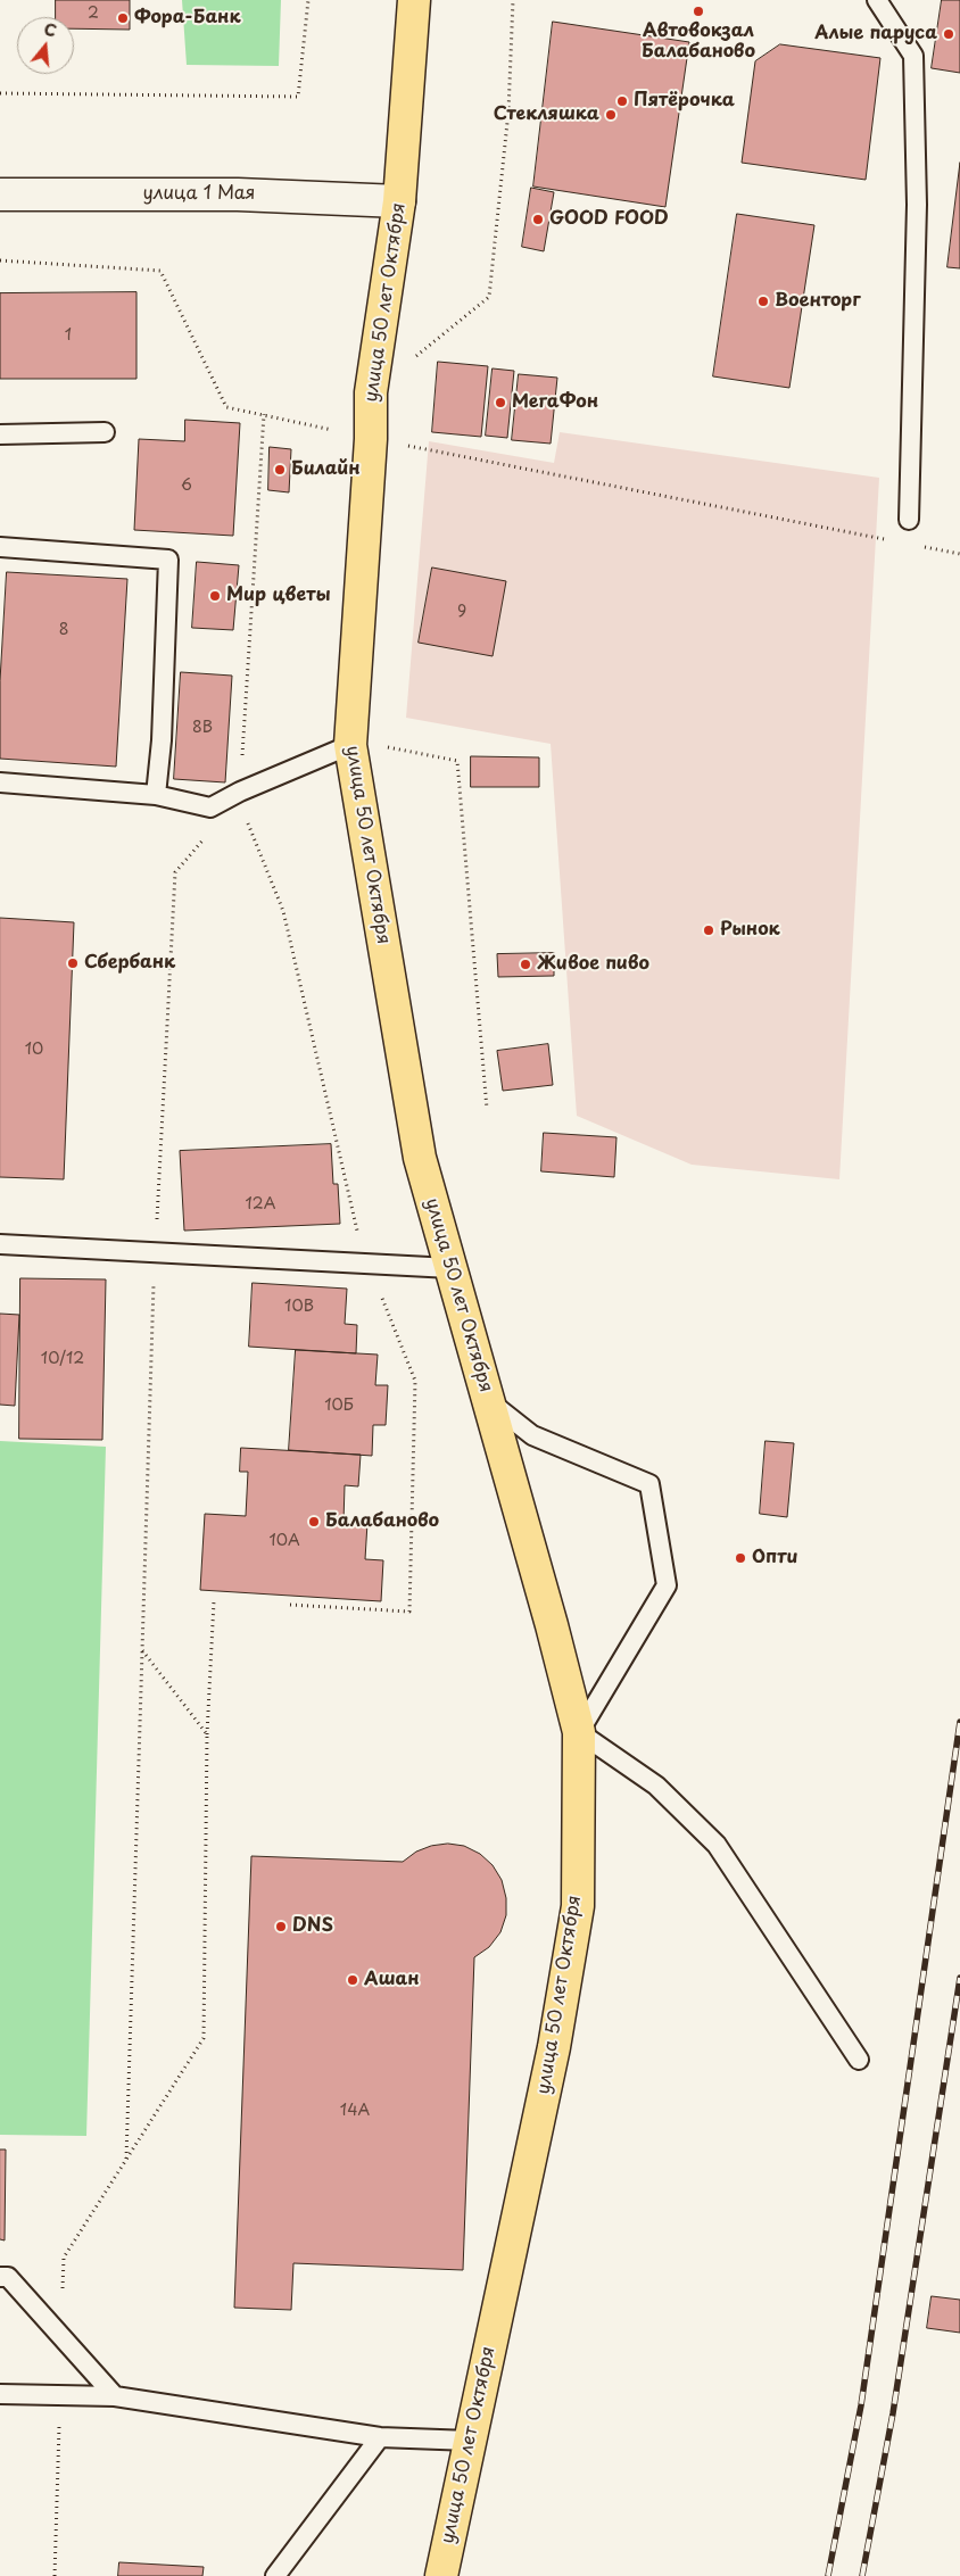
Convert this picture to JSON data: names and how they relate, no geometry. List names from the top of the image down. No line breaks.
{"streets":{"main road":["улица 50 лет Октября"],"street":["улица 1 Мая"]},"crossings":[["улица 1 Мая","улица 50 лет Октября"]],"places":["Автовокзал Балабаново","Фора-Банк","Алые паруса","Пятёрочка","Стекляшка","GOOD FOOD","Военторг","МегаФон","Билайн","Мир цветы","Рынок","Сбербанк","Живое пиво","Балабаново","Опти","DNS","Ашан"],"house_numbers":["2","1","6","9","8","8В","10","12А","10В","10/12","10Б","10А","14А"],"north":"top"}
